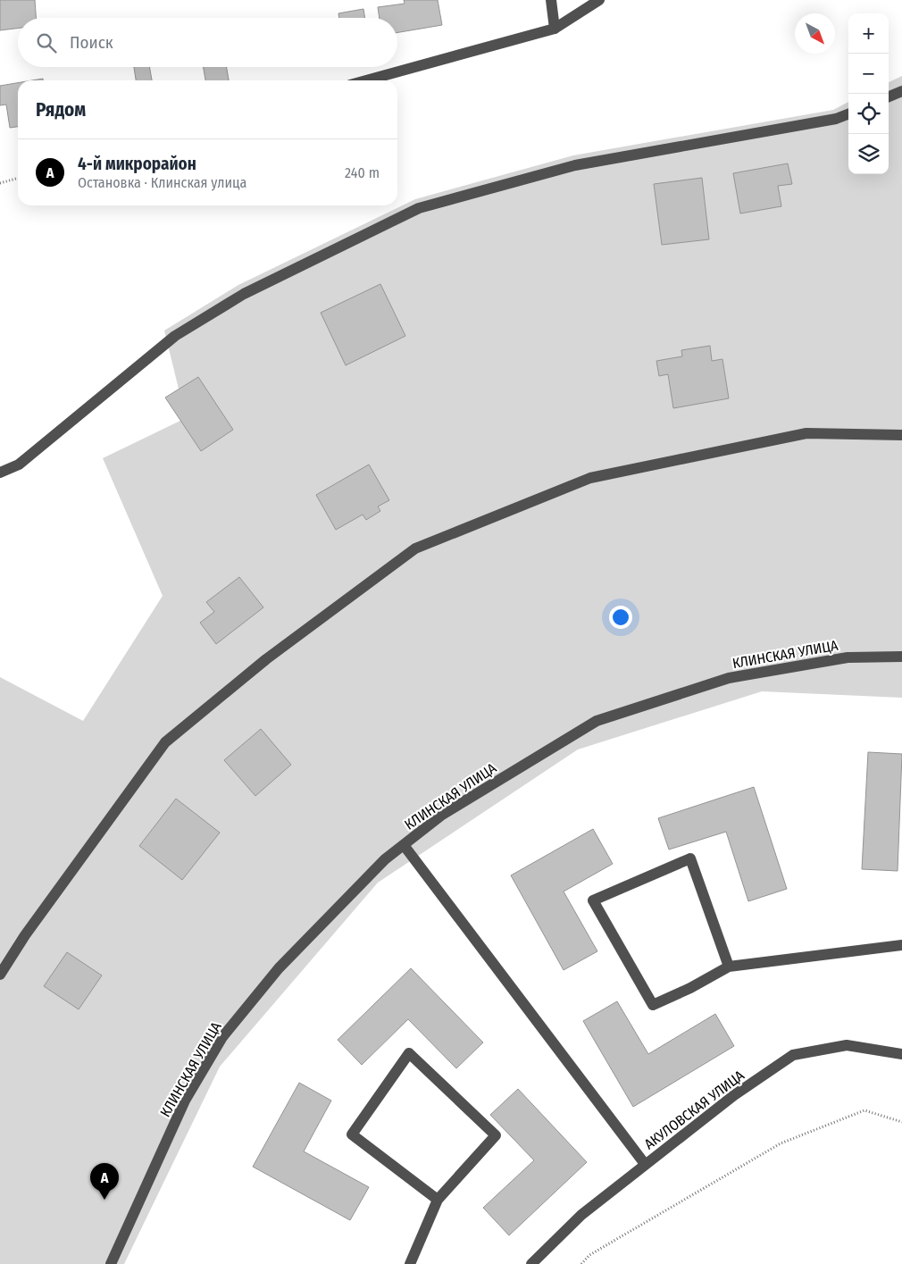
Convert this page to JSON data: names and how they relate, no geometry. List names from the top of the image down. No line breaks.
{"streets":{"street":["КЛИНСКАЯ УЛИЦА","АКУЛОВСКАЯ УЛИЦА"]},"north":"bottom right","page":{"map_buttons":["+","−"],"search":"Поиск","heading":"Рядом","list":[{"mark":"A","name":"4-й микрорайон","note":"Остановка · Клинская улица","value":"240 m"}],"pins":"A"}}
